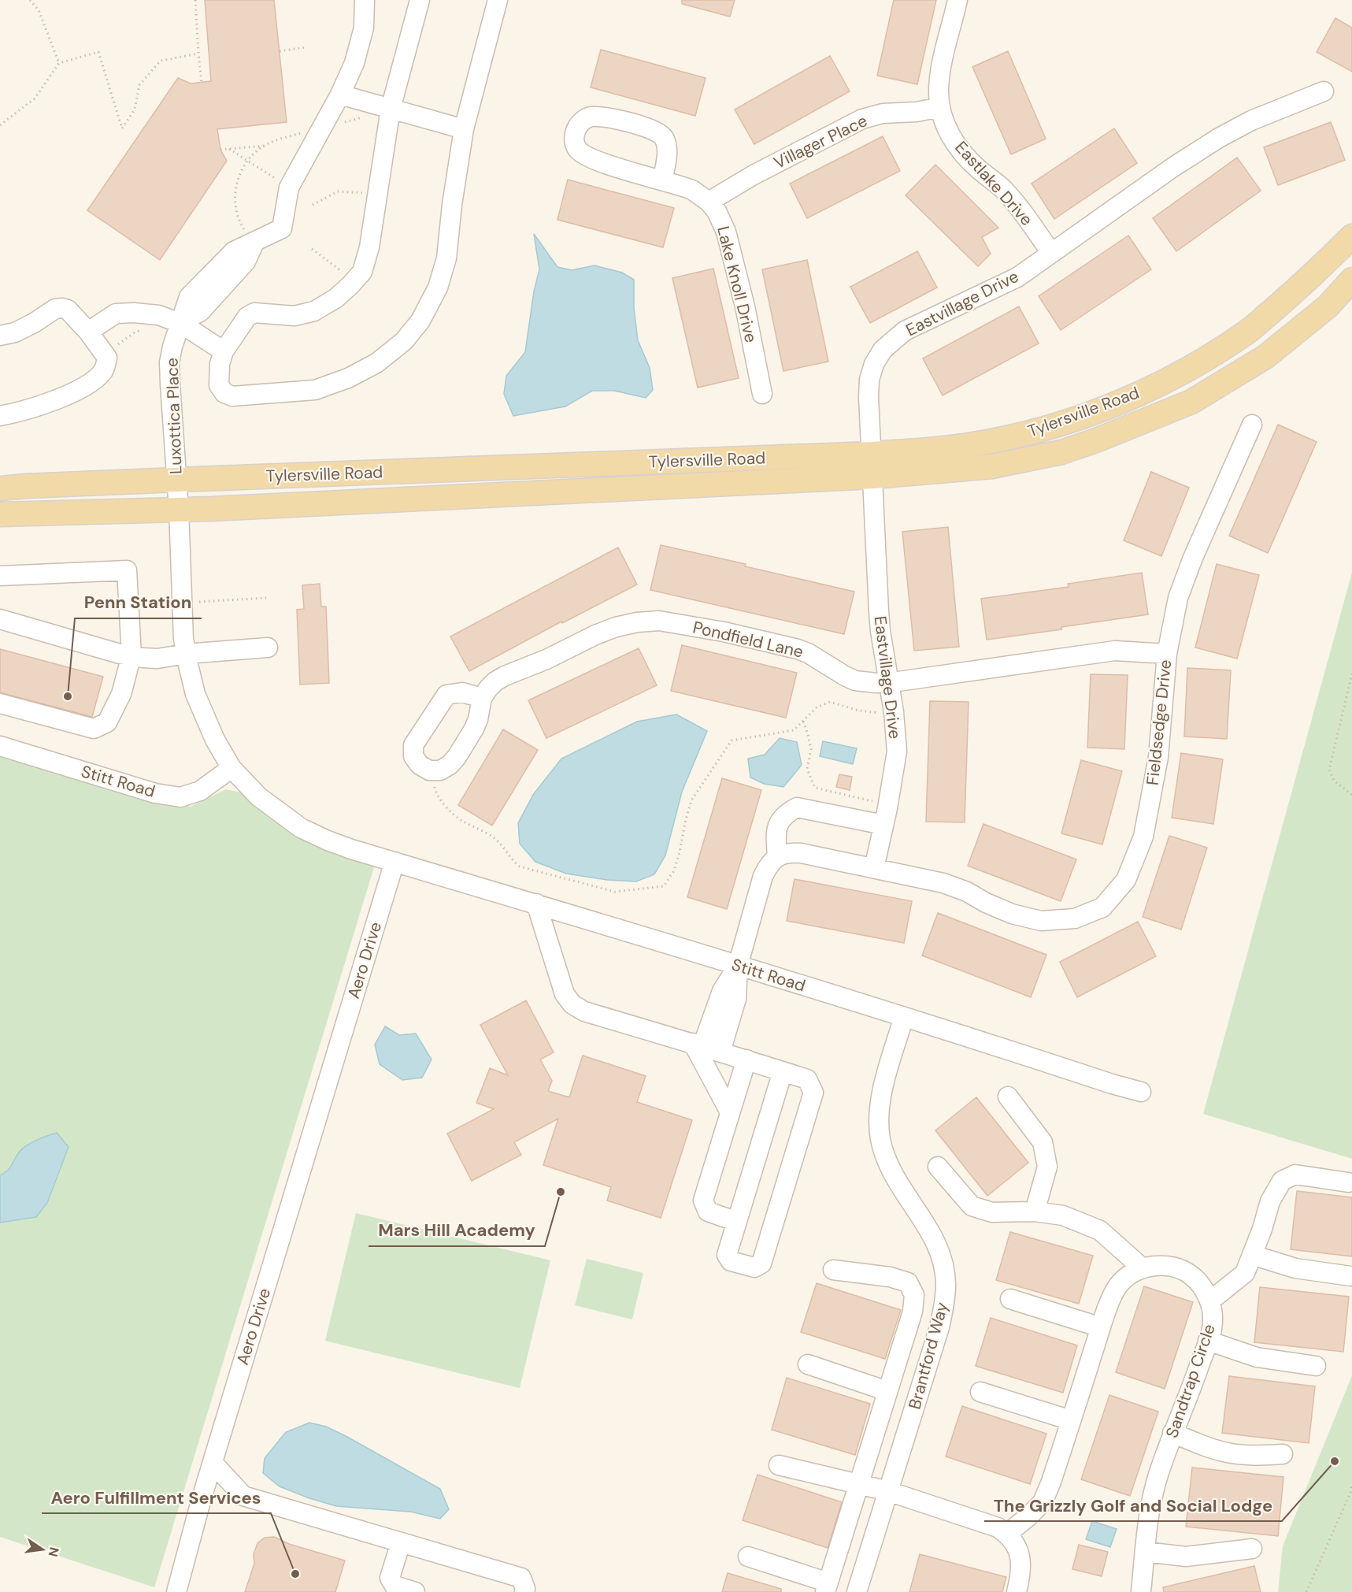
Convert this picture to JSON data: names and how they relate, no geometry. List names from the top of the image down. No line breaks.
{"streets":{"main road":["Tylersville Road"],"street":["Villager Place","Eastlake Drive","Lake Knoll Drive","Eastvillage Drive","Luxottica Place","Pondfield Lane","Fieldsedge Drive","Stitt Road","Aero Drive","Brantford Way","Sandtrap Circle"]},"crossings":[["Villager Place","Eastlake Drive"],["Villager Place","Lake Knoll Drive"],["Eastlake Drive","Eastvillage Drive"],["Eastvillage Drive","Tylersville Road"],["Eastvillage Drive","Pondfield Lane"],["Eastvillage Drive","Fieldsedge Drive"],["Tylersville Road","Luxottica Place"],["Pondfield Lane","Fieldsedge Drive"],["Stitt Road","Aero Drive"],["Stitt Road","Brantford Way"]],"places":["Penn Station","Mars Hill Academy","The Grizzly Golf and Social Lodge","Aero Fulfillment Services"],"north":"right"}
